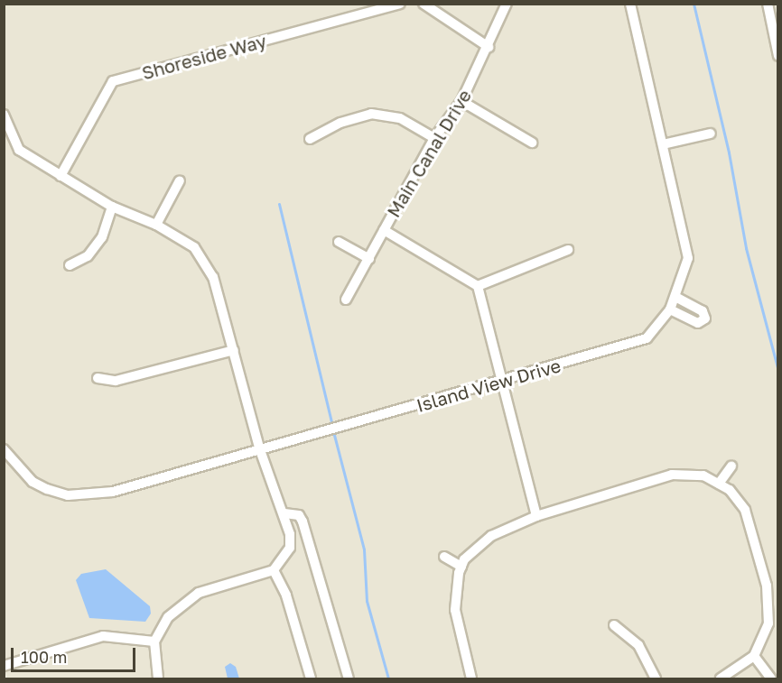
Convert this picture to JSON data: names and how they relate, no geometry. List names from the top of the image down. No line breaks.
{"streets":{"street":["Shoreside Way","Main Canal Drive","Island View Drive"]},"scale_bar":"100 m"}
